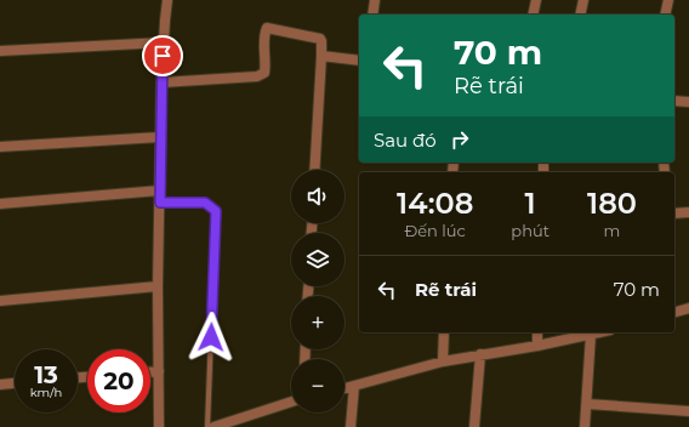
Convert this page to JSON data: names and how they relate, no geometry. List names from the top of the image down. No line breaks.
{"page":{"turn":["70 m","Rẽ trái"],"then":"Sau đó","map_buttons":["+","−"],"eta":["14:08","Đến lúc","1","phút","180","m"],"list":[{"name":"Rẽ trái","value":"70 m"}],"speed":"13 km/h","limit":"20"}}
